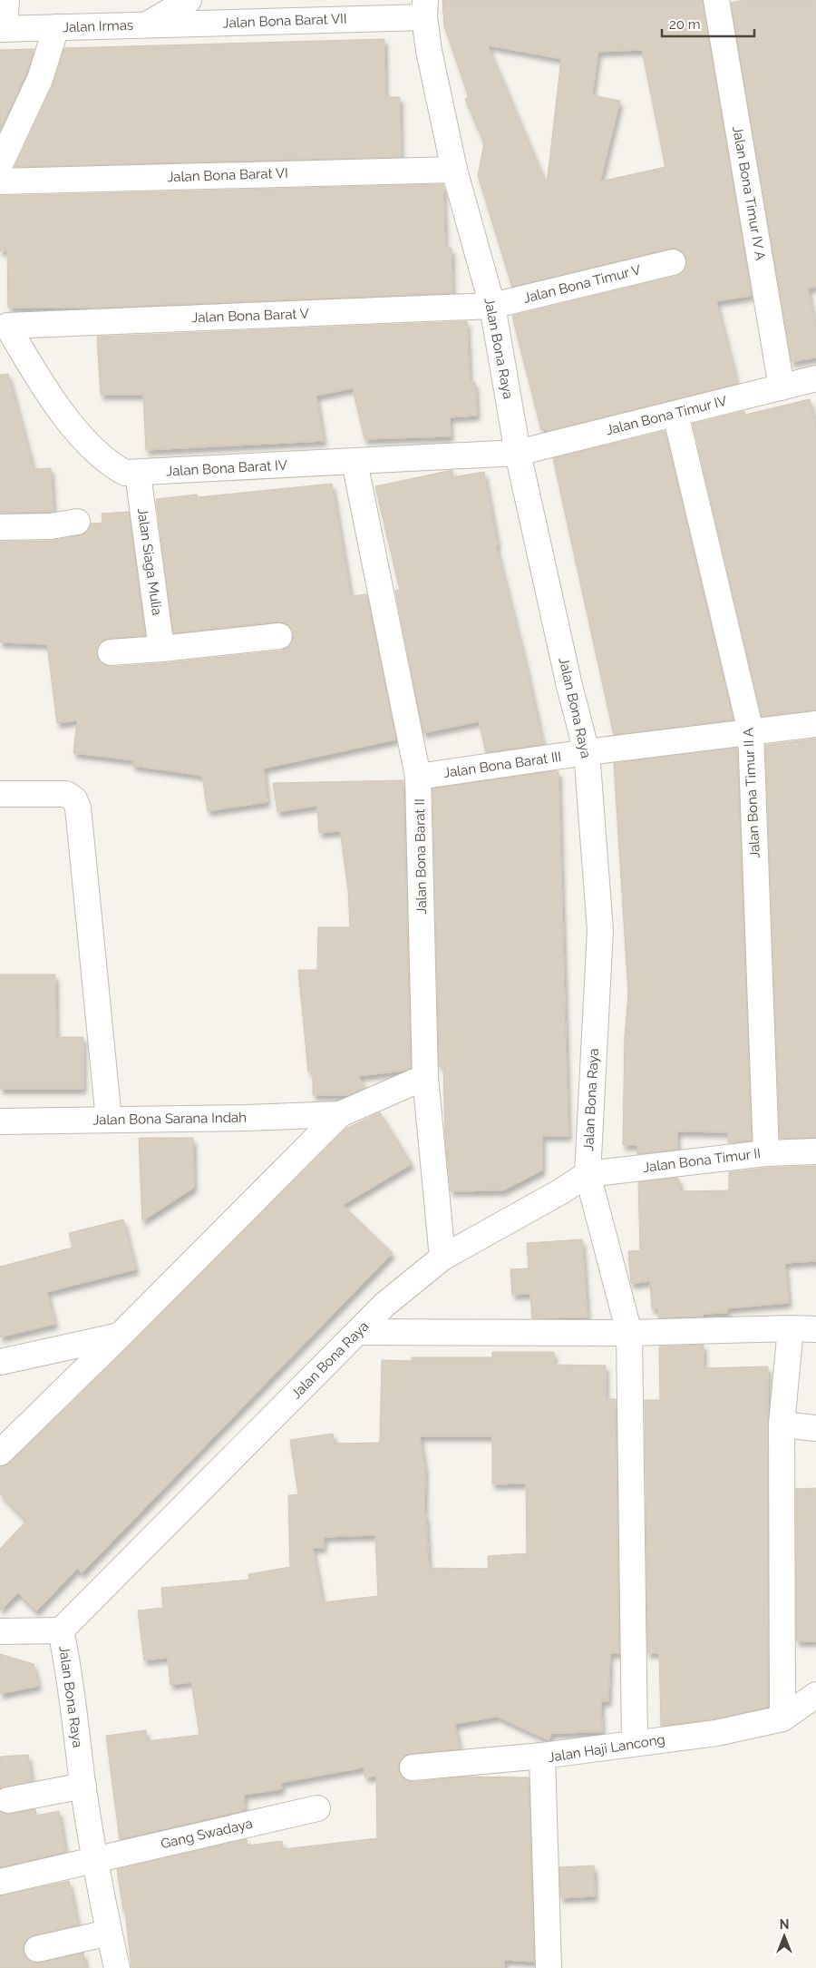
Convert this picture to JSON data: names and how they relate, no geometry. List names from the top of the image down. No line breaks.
{"streets":{"street":["Jalan Bona Barat VII","Jalan Irmas","Jalan Bona Barat VI","Jalan Bona Timur IV A","Jalan Bona Timur V","Jalan Bona Barat V","Jalan Bona Raya","Jalan Bona Timur IV","Jalan Bona Barat IV","Jalan Siaga Mulia","Jalan Bona Barat III","Jalan Bona Timur II A","Jalan Bona Barat II","Jalan Bona Sarana Indah","Jalan Bona Timur II","Jalan Haji Lancong","Gang Swadaya"]},"crossings":[["Jalan Bona Barat VII","Jalan Irmas"],["Jalan Bona Barat VII","Jalan Bona Raya"],["Jalan Bona Barat VI","Jalan Bona Raya"],["Jalan Bona Timur IV A","Jalan Bona Timur IV"],["Jalan Bona Timur V","Jalan Bona Barat V"],["Jalan Bona Timur V","Jalan Bona Raya"],["Jalan Bona Barat V","Jalan Bona Raya"],["Jalan Bona Barat V","Jalan Bona Barat IV"],["Jalan Bona Raya","Jalan Bona Timur IV"],["Jalan Bona Raya","Jalan Bona Barat IV"],["Jalan Bona Raya","Jalan Bona Barat III"],["Jalan Bona Raya","Jalan Bona Barat II"],["Jalan Bona Raya","Jalan Bona Timur II"],["Jalan Bona Raya","Gang Swadaya"],["Jalan Bona Timur IV","Jalan Bona Barat IV"],["Jalan Bona Timur IV","Jalan Bona Timur II A"],["Jalan Bona Barat IV","Jalan Siaga Mulia"],["Jalan Bona Barat IV","Jalan Bona Barat II"],["Jalan Bona Barat III","Jalan Bona Timur II A"],["Jalan Bona Barat III","Jalan Bona Barat II"],["Jalan Bona Timur II A","Jalan Bona Timur II"]],"scale_bar":"20 m","north":"top"}
